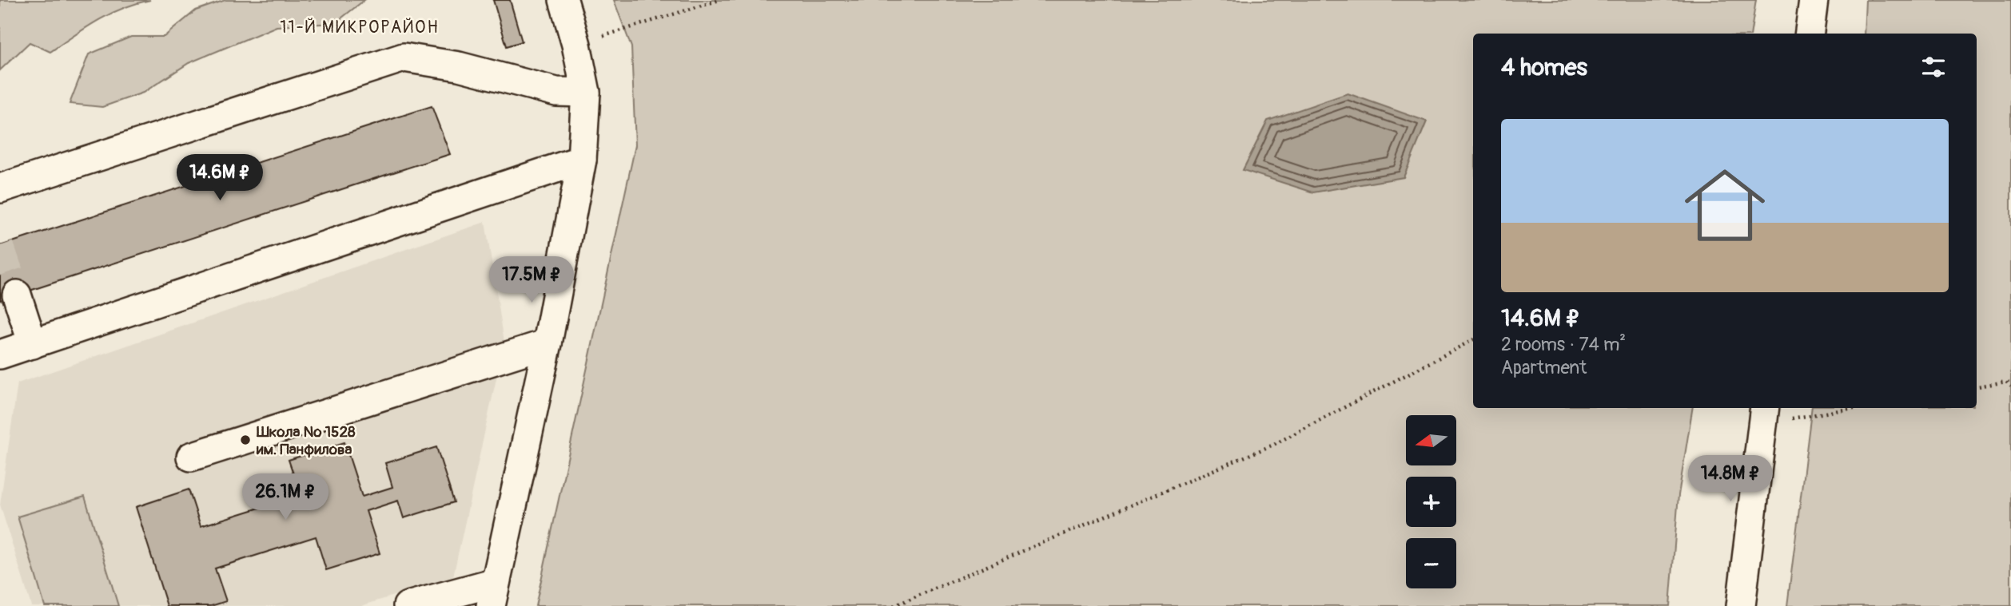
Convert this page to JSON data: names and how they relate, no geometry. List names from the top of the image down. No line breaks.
{"districts":["11-Й МИКРОРАЙОН"],"places":["Школа № 1528 им. Панфилова"],"north":"left","page":{"heading":"4 homes","list":[{"name":"14.6M ₽","note":"2 rooms · 74 m² · Apartment"}],"price":["14.6M ₽","17.5M ₽","14.8M ₽","26.1M ₽"],"map_buttons":["+","−"]}}
